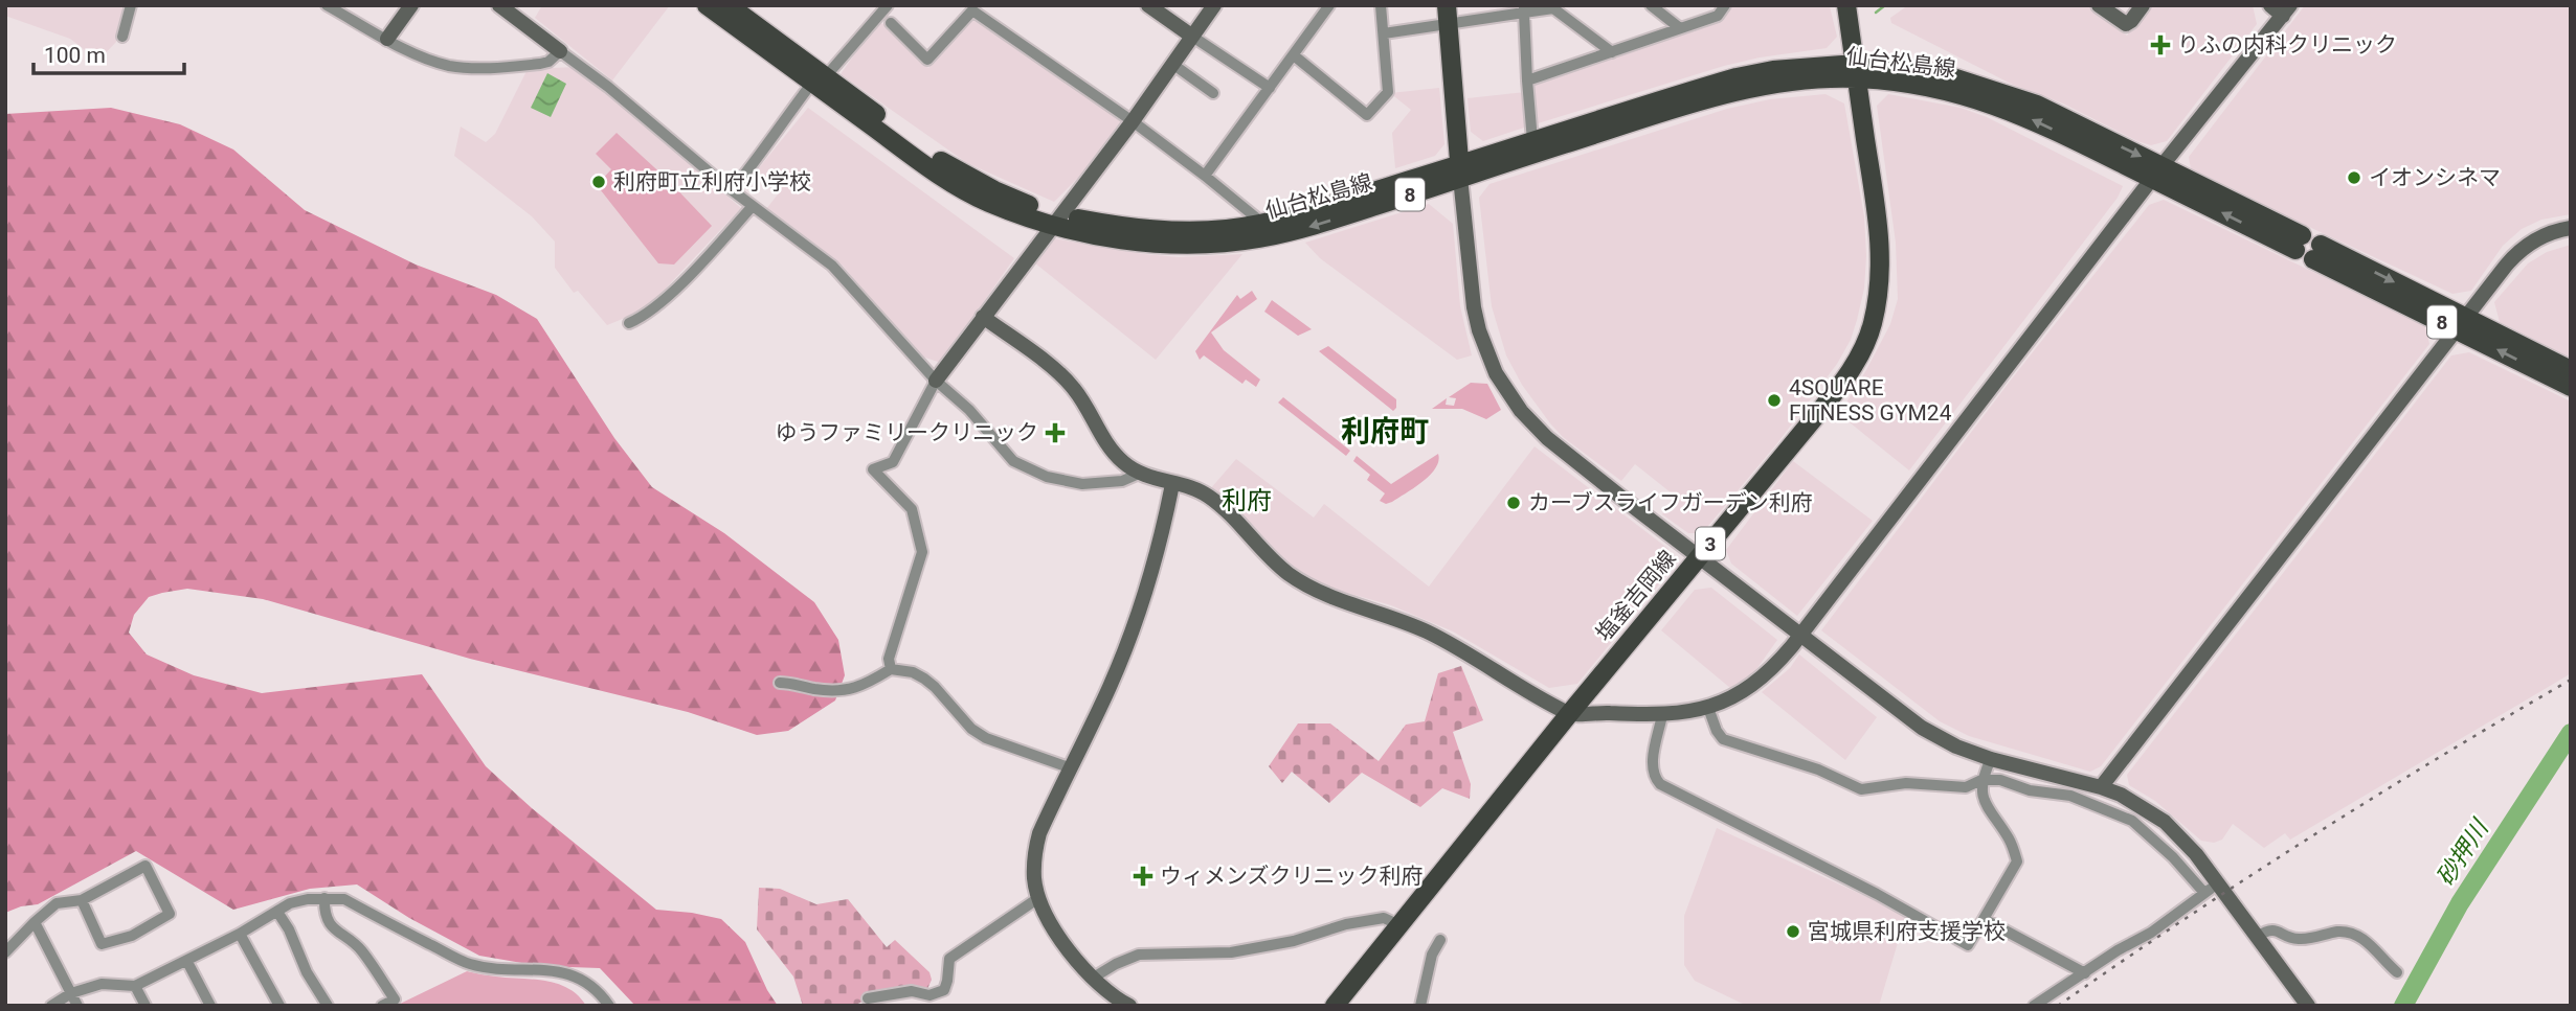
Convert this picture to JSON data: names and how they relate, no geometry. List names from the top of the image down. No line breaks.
{"streets":{"main road":["仙台松島線","8","3","塩釜吉岡線"]},"crossings":[["仙台松島線","8"],["仙台松島線","塩釜吉岡線"]],"districts":["利府町","利府"],"water":["砂押川"],"places":{"health":["りふの内科クリニック","ゆうファミリークリニック","ウィメンズクリニック利府"],"other":["イオンシネマ","利府町立利府小学校","4SQUARE FITNESS GYM24","カーブスライフガーデン利府","宮城県利府支援学校"]},"scale_bar":"100 m"}
